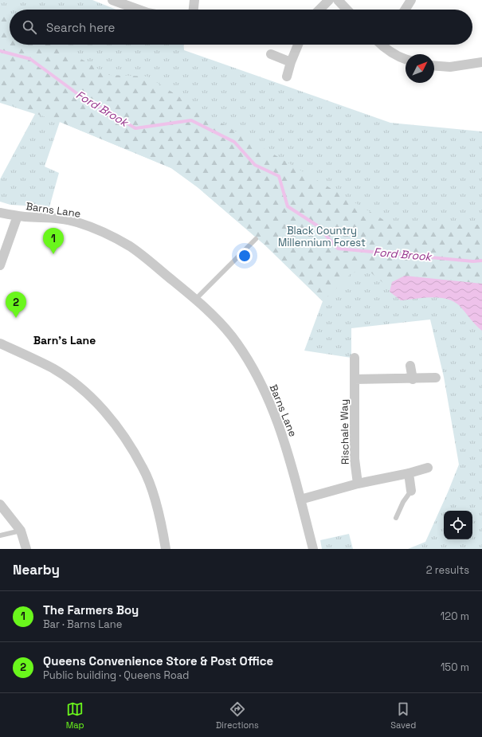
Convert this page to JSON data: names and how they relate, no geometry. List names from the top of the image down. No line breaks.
{"streets":{"street":["Barns Lane","Rischale Way"]},"districts":["Barn's Lane"],"water":["Ford Brook"],"parks":["Black Country Millennium Forest"],"north":"top right","page":{"search":"Search here","pins":["1","2"],"heading":["Nearby","2 results"],"list":[{"mark":"1","name":"The Farmers Boy","note":"Bar · Barns Lane","value":"120 m"},{"mark":"2","name":"Queens Convenience Store & Post Office","note":"Public building · Queens Road","value":"150 m"}],"nav":["Map","Directions","Saved"]}}
